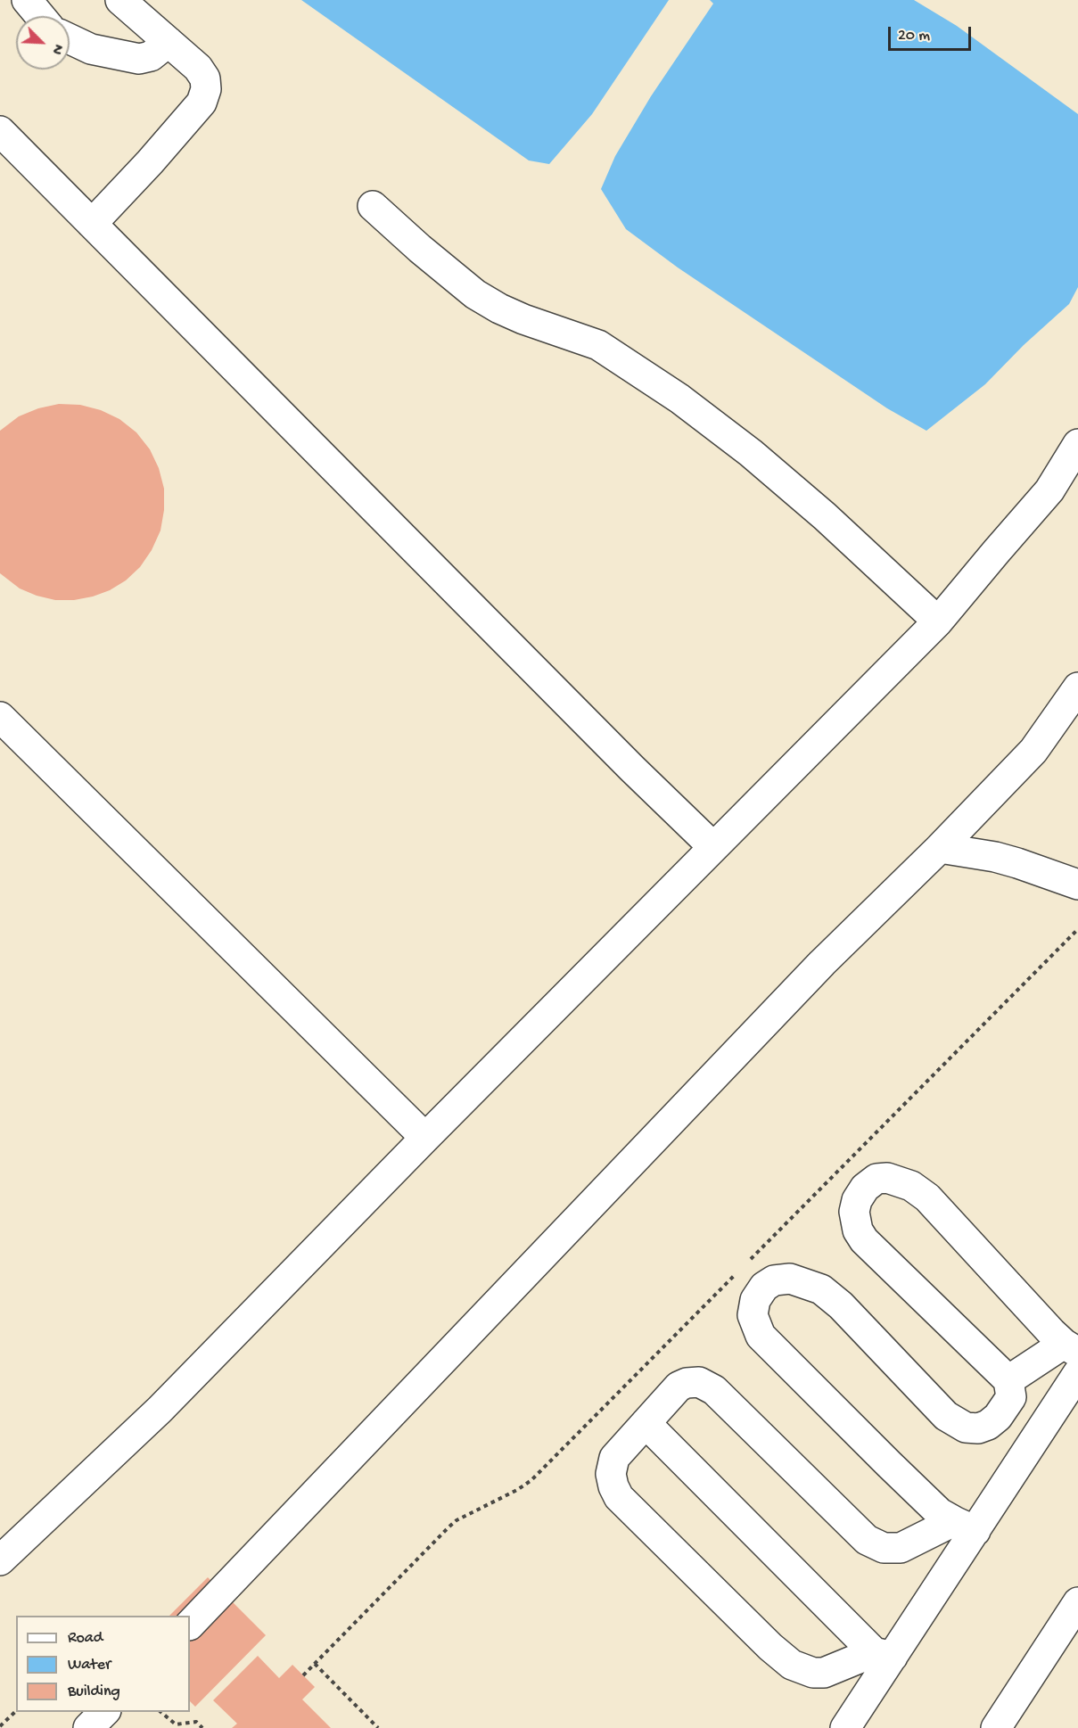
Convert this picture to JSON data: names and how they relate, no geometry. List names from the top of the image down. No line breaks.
{"legend":["Road","Water","Building"],"scale_bar":"20 m","north":"bottom right"}
